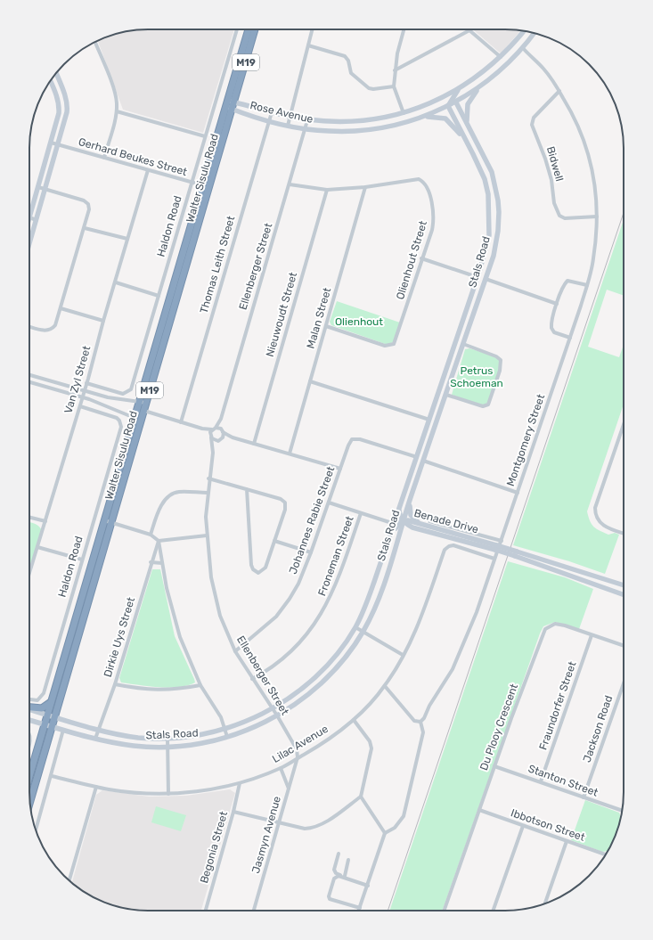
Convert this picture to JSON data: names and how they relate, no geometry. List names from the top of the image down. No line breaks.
{"streets":{"highway":["M19","Walter Sisulu Road"],"street":["Rose Avenue","Gerhard Beukes Street","Bidwell","Haldon Road","Olienhout Street","Stals Road","Thomas Leith Street","Ellenberger Street","Nieuwoudt Street","Malan Street","Van Zyl Street","Montgomery Street","Johannes Rabie Street","Benade Drive","Froneman Street","Dirkie Uys Street","Fraundorfer Street","Du Plooy Crescent","Jackson Road","Lilac Avenue","Stanton Street","Ibbotson Street","Jasmyn Avenue","Begonia Street"]},"crossings":[["Rose Avenue","Walter Sisulu Road"],["Rose Avenue","Stals Road"],["Rose Avenue","Thomas Leith Street"],["Rose Avenue","Ellenberger Street"],["Rose Avenue","Montgomery Street"],["Gerhard Beukes Street","Walter Sisulu Road"],["Gerhard Beukes Street","Haldon Road"],["Gerhard Beukes Street","Van Zyl Street"],["Bidwell","Montgomery Street"],["Walter Sisulu Road","Stals Road"],["Haldon Road","Van Zyl Street"],["Olienhout Street","Ellenberger Street"],["Olienhout Street","Nieuwoudt Street"],["Olienhout Street","Malan Street"],["Stals Road","Ellenberger Street"],["Stals Road","Johannes Rabie Street"],["Stals Road","Benade Drive"],["Stals Road","Dirkie Uys Street"],["Ellenberger Street","Johannes Rabie Street"],["Ellenberger Street","Froneman Street"],["Ellenberger Street","Lilac Avenue"],["Ellenberger Street","Jasmyn Avenue"],["Montgomery Street","Lilac Avenue"],["Fraundorfer Street","Du Plooy Crescent"],["Fraundorfer Street","Stanton Street"],["Du Plooy Crescent","Stanton Street"],["Du Plooy Crescent","Ibbotson Street"],["Jackson Road","Stanton Street"],["Lilac Avenue","Jasmyn Avenue"],["Lilac Avenue","Begonia Street"]],"parks":["Olienhout","Petrus Schoeman"]}
